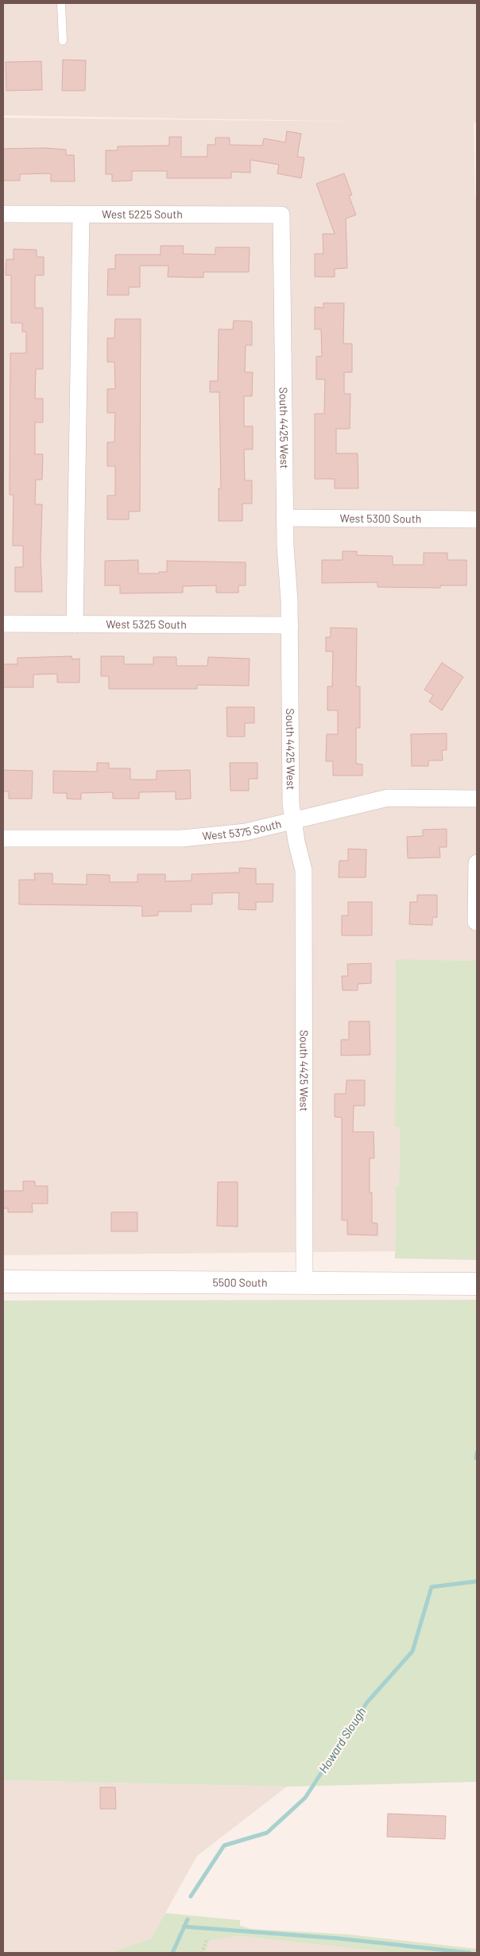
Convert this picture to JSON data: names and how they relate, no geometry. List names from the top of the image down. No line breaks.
{"streets":{"main road":["5500 South"],"street":["West 5225 South","South 4425 West","West 5300 South","West 5325 South","West 5375 South"]},"crossings":[["West 5225 South","South 4425 West"],["South 4425 West","West 5300 South"],["South 4425 West","West 5325 South"],["South 4425 West","West 5375 South"],["South 4425 West","5500 South"]],"water":["Howard Slough"]}
